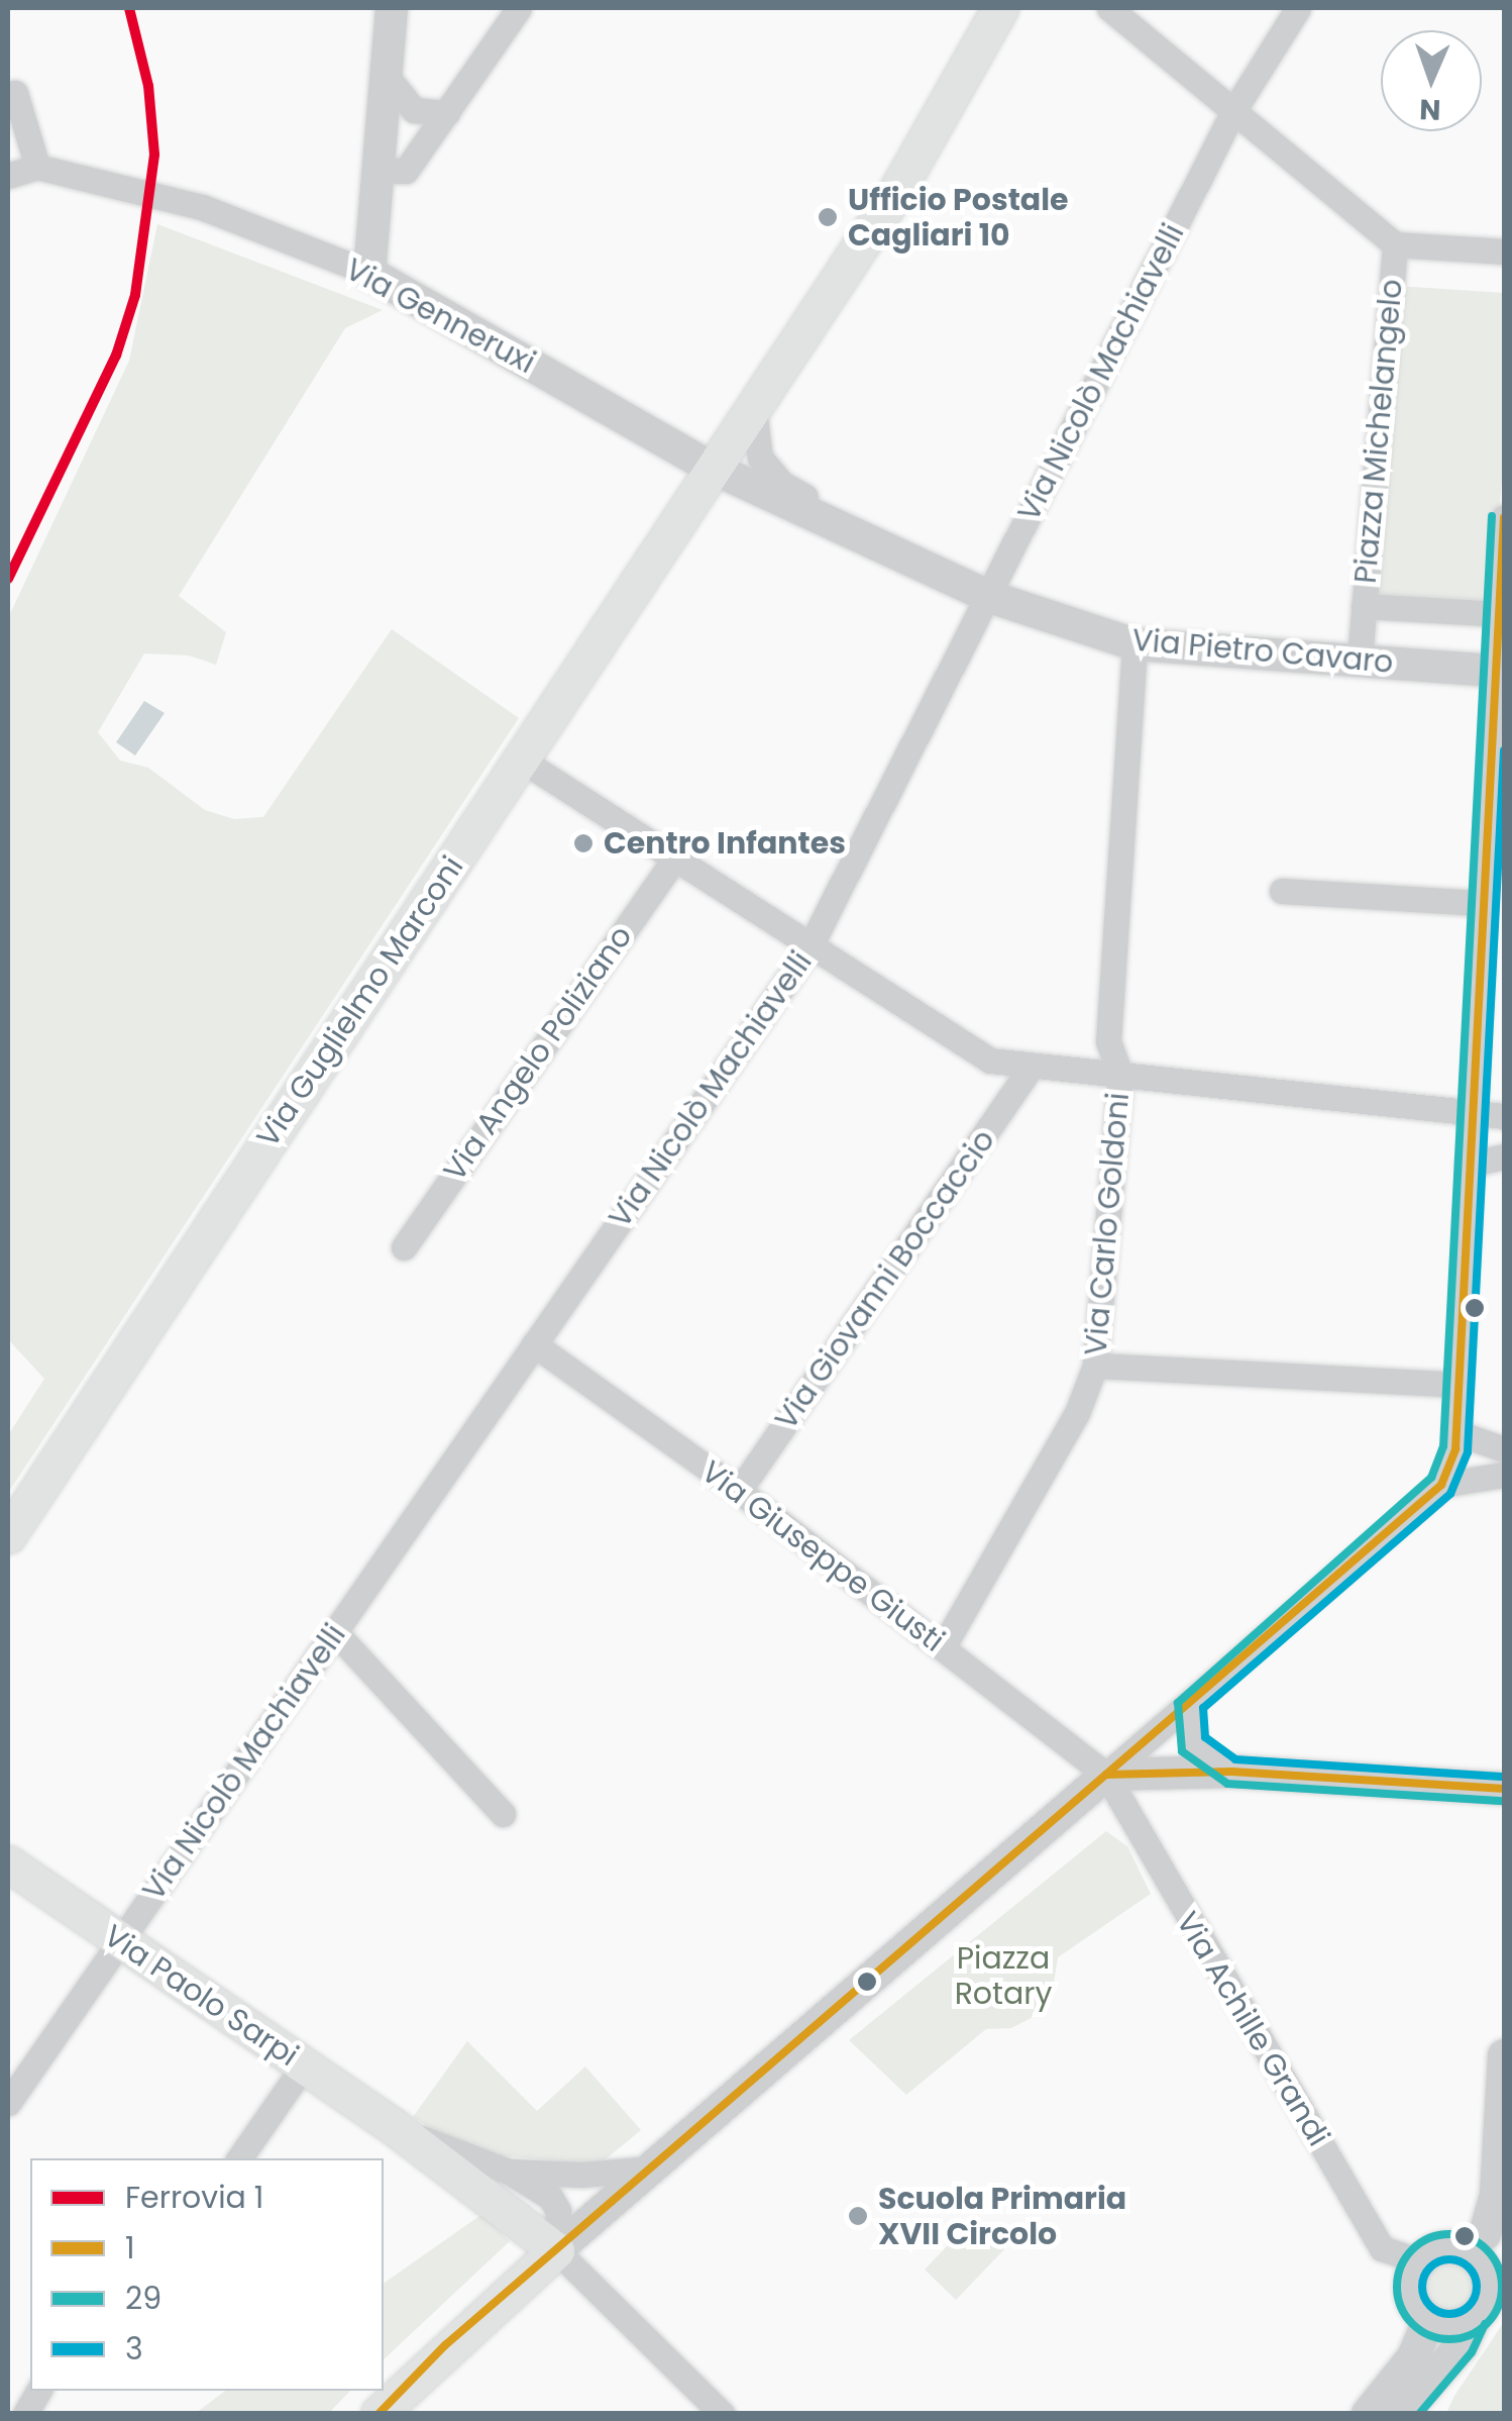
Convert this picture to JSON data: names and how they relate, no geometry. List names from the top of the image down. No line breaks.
{"streets":{"main road":["Via Guglielmo Marconi","Via Paolo Sarpi"],"street":["Via Genneruxi","Via Nicolò Machiavelli","Piazza Michelangelo","Via Pietro Cavaro","Via Angelo Poliziano","Via Carlo Goldoni","Via Giovanni Boccaccio","Via Giuseppe Giusti","Via Achille Grandi"]},"crossings":[["Via Genneruxi","Via Pietro Cavaro"],["Via Genneruxi","Via Guglielmo Marconi"],["Via Nicolò Machiavelli","Via Pietro Cavaro"],["Via Nicolò Machiavelli","Via Giuseppe Giusti"],["Via Nicolò Machiavelli","Via Paolo Sarpi"],["Piazza Michelangelo","Via Pietro Cavaro"],["Via Pietro Cavaro","Via Guglielmo Marconi"],["Via Pietro Cavaro","Via Carlo Goldoni"],["Via Carlo Goldoni","Via Giuseppe Giusti"],["Via Giovanni Boccaccio","Via Giuseppe Giusti"],["Via Giuseppe Giusti","Via Achille Grandi"]],"parks":["Piazza Rotary"],"places":["Ufficio Postale Cagliari 10","Centro Infantes","Scuola Primaria XVII Circolo"],"lines":["rail line 1","transit line 29","transit line 1","transit line 3"],"legend":["Ferrovia 1","1","29","3"],"north":"bottom"}
